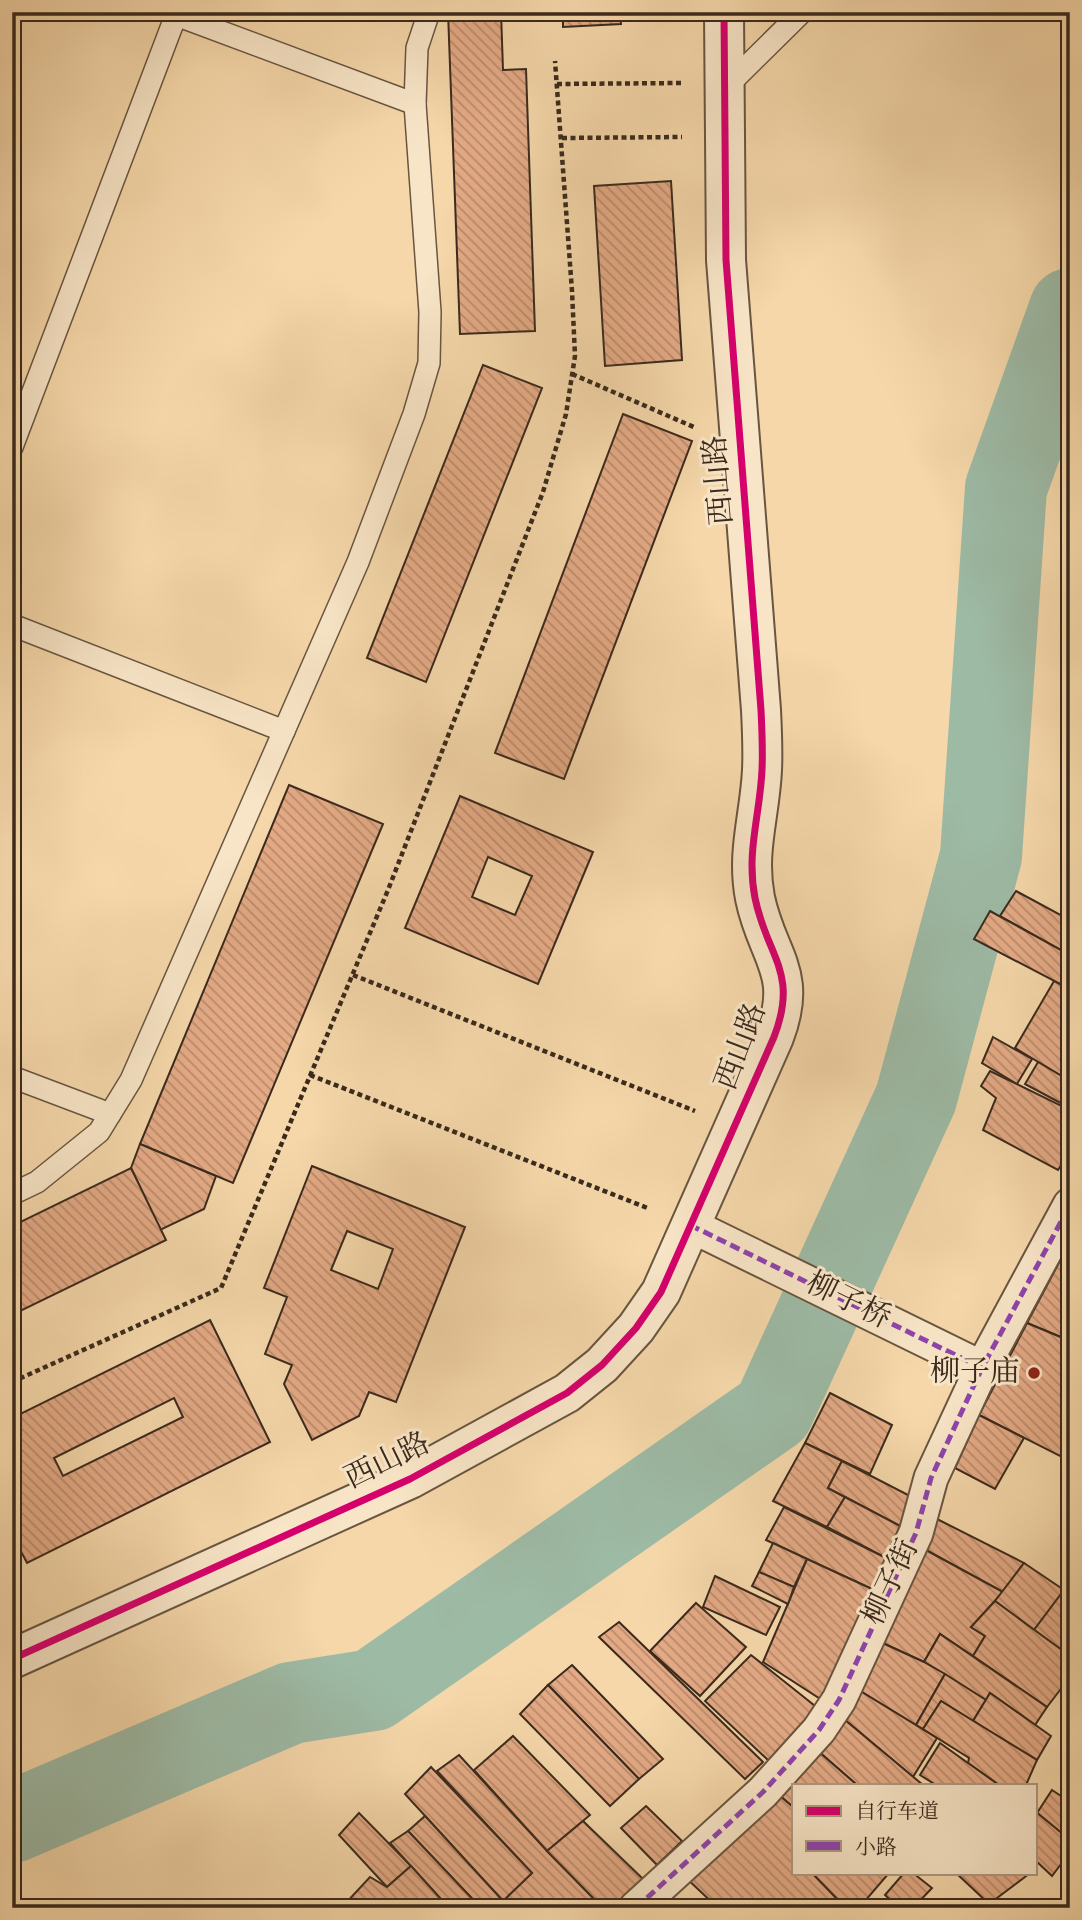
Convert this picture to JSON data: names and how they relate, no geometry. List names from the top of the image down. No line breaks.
{"streets":{"street":["西山路","柳子桥","柳子街"]},"crossings":[["西山路","柳子桥"],["柳子桥","柳子街"]],"places":["柳子庙"],"legend":["自行车道","小路"]}
